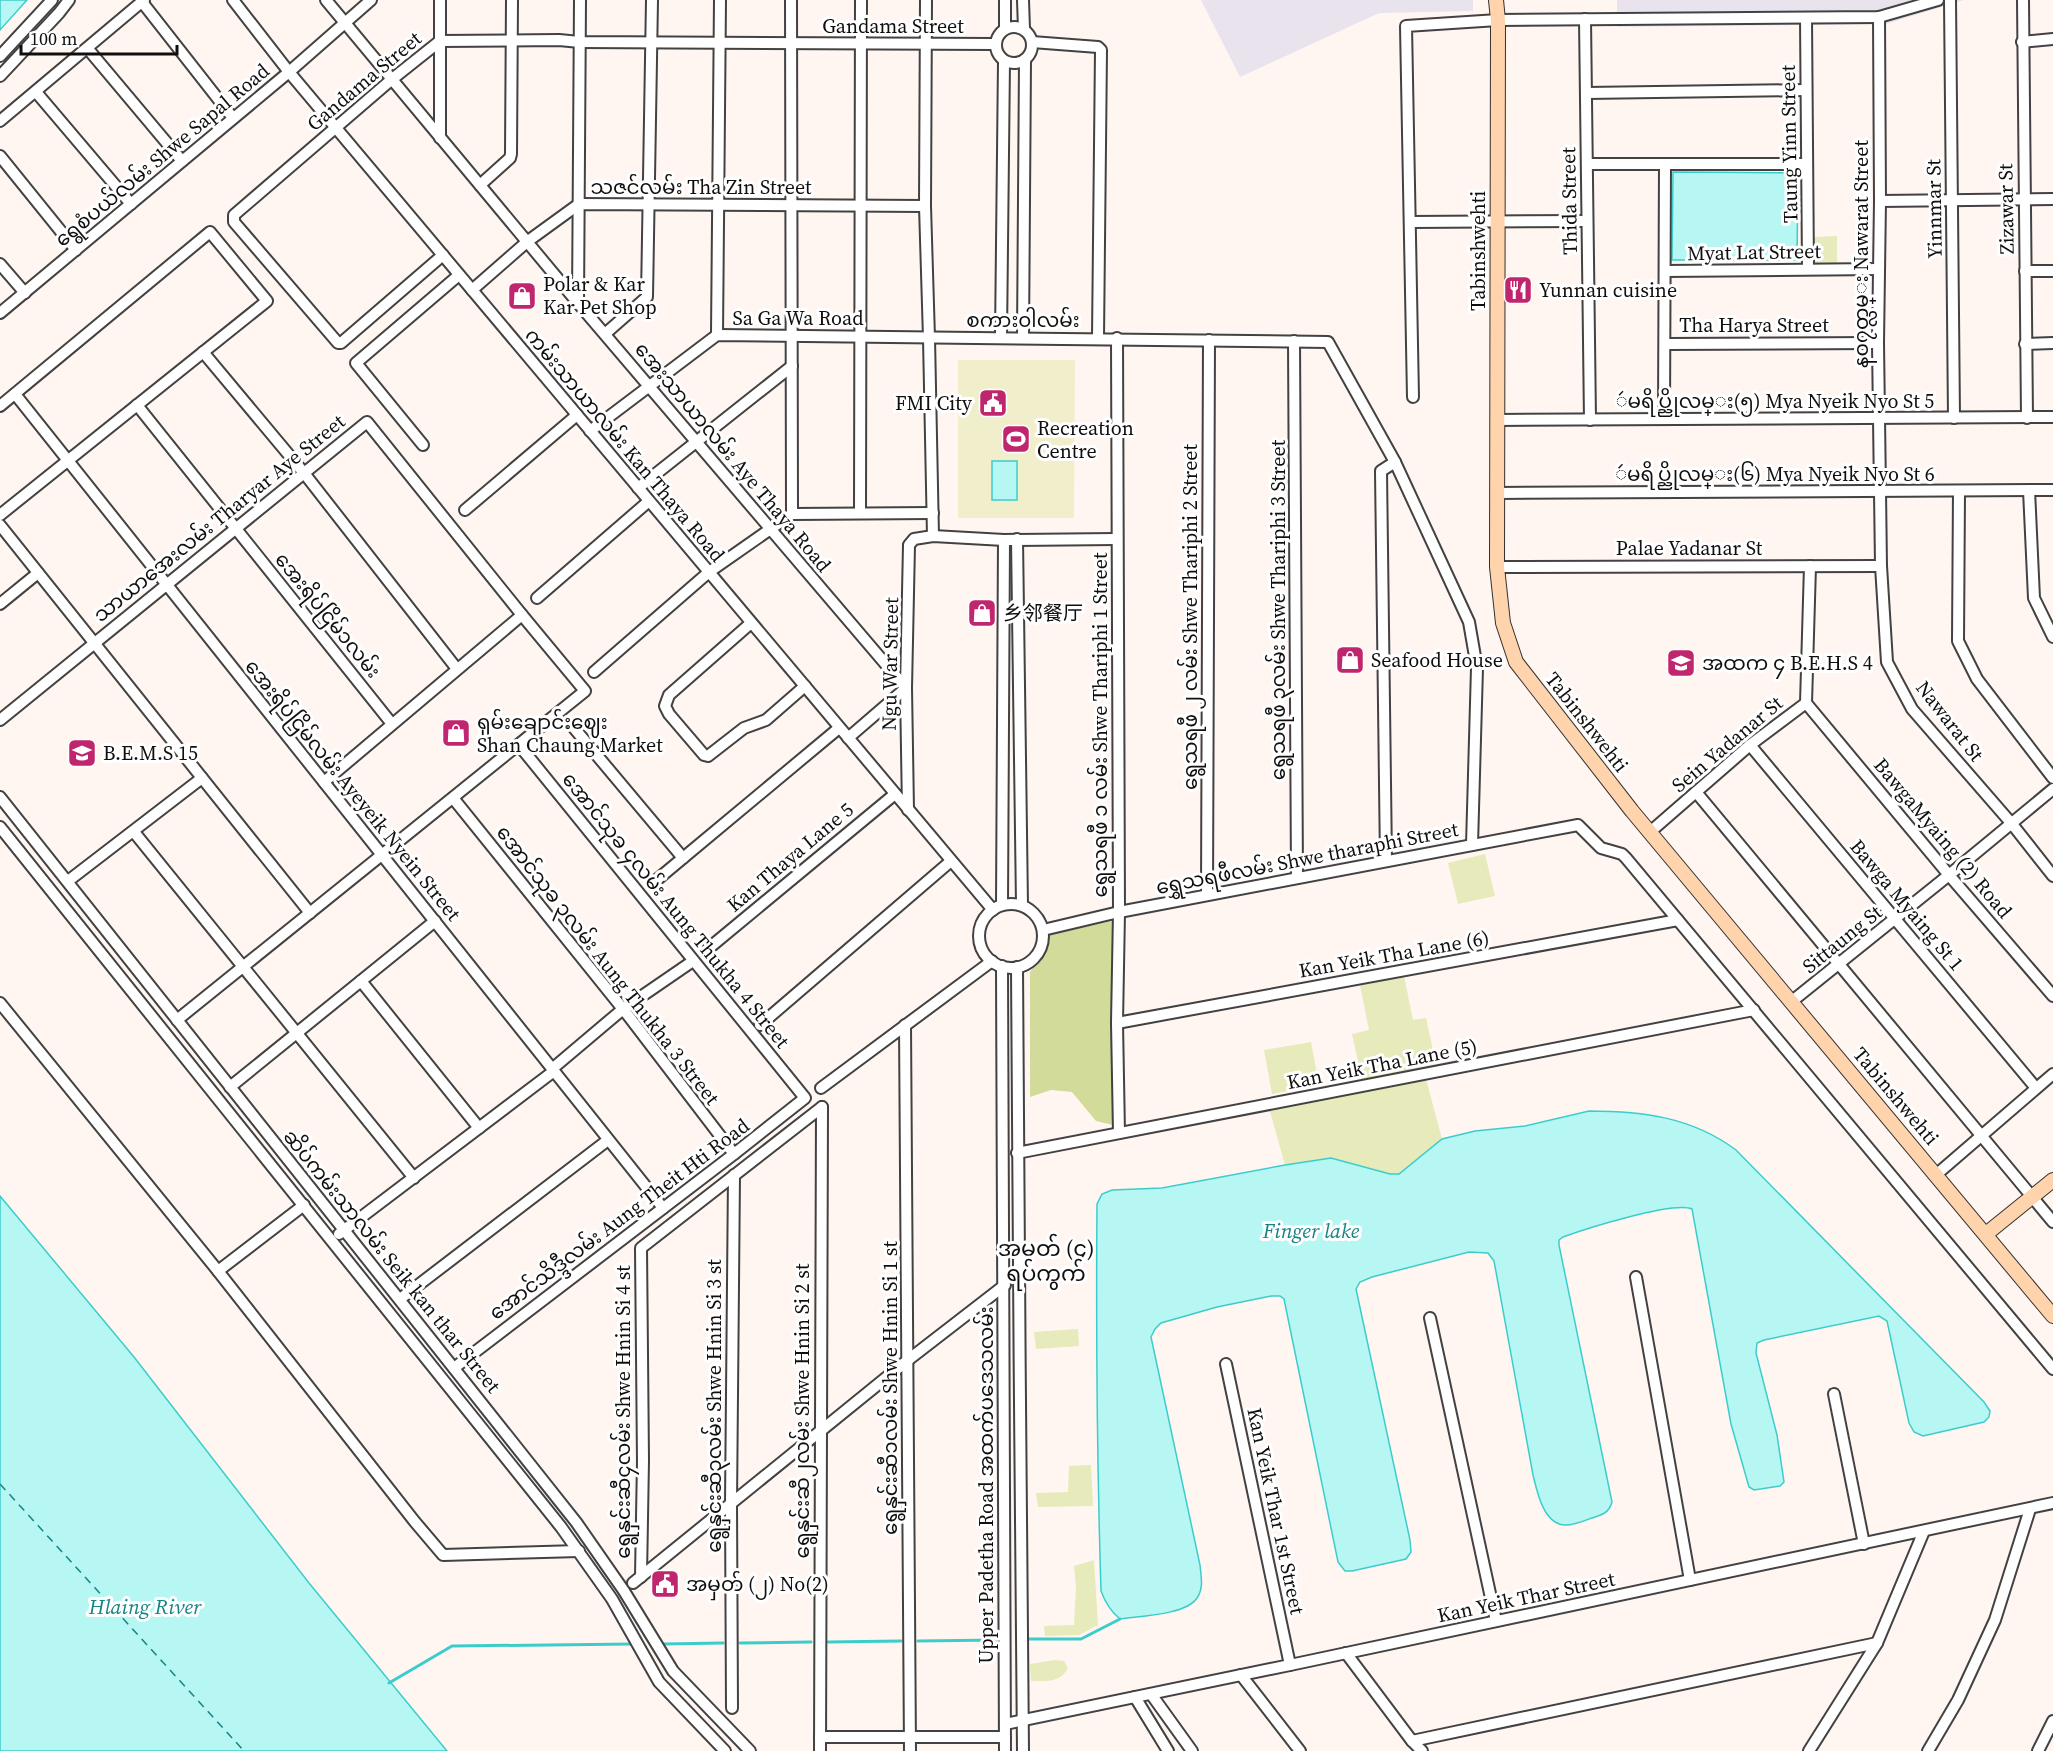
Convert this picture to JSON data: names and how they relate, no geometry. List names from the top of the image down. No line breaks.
{"streets":{"main road":["Tabinshwehti"],"street":["Gandama Street","Taung Yinn Street","ရွေစံပယ်လမ်း Shwe Sapal Road","သဇင်လမ်း Tha Zin Street","Thida Street","Yinnmar St","Zizawar St","Myat Lat Street","နဝ၇တ္လမ္း Nawarat Street","Sa Ga Wa Road","စကား၀ါလမ်း","Tha Harya Street","ဴမရိပ္ညိုလမ္း(၅) Mya Nyeik Nyo St 5","ကမ်းသာယာလမ်း Kan Thaya Road","အေးသာယာလမ်း Aye Thaya Road","ဴမရိပ္ညိုလမ္း(၆) Mya Nyeik Nyo St 6","သာယာအေးလမ်း Tharyar Aye Street","Palae Yadanar St","ရွေသရဖီ ၃လမ်း Shwe Thariphi 3 Street","အေးရိပ်ငြိမ်၁လမ်း","ရွေသရဖီ ၂ လမ်း Shwe Thariphi 2 Street","Ngu War Street","Nawarat St","ရွေသရဖီ ၁ လမ်း Shwe Thariphi 1 Street","Sein Yadanar St","အေးရိပ်ငြိမ်လမ်း Ayeyeik Nyein Street","BawgaMyaing (2) Road","Kan Thaya Lane 5","ရွှေသရဖီလမ်း Shwe tharaphi Street","Bawga Myaing St 1","အောင်သုခ ၄လမ်း Aung Thukha 4 Street","Sittaung St","Kan Yeik Tha Lane (6)","အောင်သုခ ၃လမ်း Aung Thukha 3 Street","Kan Yeik Tha Lane (5)","အောင်သိဒ္ဒီလမ်း Aung Theit Hti Road","ဆိပ်ကမ်းသာလမ်း Seik kan thar Street","ရွေနှင်းဆီ၁လမ်း Shwe Hnin Si 1 st","ရွေနှင်းဆီ၃လမ်း Shwe Hnin Si 3 st","ရွေနှင်းဆီ၂လမ်း Shwe Hnin Si 2 st","ရွေနှင်းဆီ၄လမ်း Shwe Hnin Si 4 st","Upper Padetha Road အထက်ပဒေသလမ်း","Kan Yeik Thar 1st Street","Kan Yeik Thar Street"]},"crossings":[["Gandama Street","ကမ်းသာယာလမ်း Kan Thaya Road"],["Gandama Street","အေးသာယာလမ်း Aye Thaya Road"],["Taung Yinn Street","Myat Lat Street"],["ရွေစံပယ်လမ်း Shwe Sapal Road","ကမ်းသာယာလမ်း Kan Thaya Road"],["ရွေစံပယ်လမ်း Shwe Sapal Road","အေးသာယာလမ်း Aye Thaya Road"],["သဇင်လမ်း Tha Zin Street","ကမ်းသာယာလမ်း Kan Thaya Road"],["သဇင်လမ်း Tha Zin Street","အေးသာယာလမ်း Aye Thaya Road"],["Thida Street","ဴမရိပ္ညိုလမ္း(၅) Mya Nyeik Nyo St 5"],["Yinnmar St","ဴမရိပ္ညိုလမ္း(၅) Mya Nyeik Nyo St 5"],["Zizawar St","ဴမရိပ္ညိုလမ္း(၅) Mya Nyeik Nyo St 5"],["Tabinshwehti","ဴမရိပ္ညိုလမ္း(၅) Mya Nyeik Nyo St 5"],["Tabinshwehti","ဴမရိပ္ညိုလမ္း(၆) Mya Nyeik Nyo St 6"],["Tabinshwehti","Palae Yadanar St"],["Tabinshwehti","Sein Yadanar St"],["Tabinshwehti","Sittaung St"],["Myat Lat Street","နဝ၇တ္လမ္း Nawarat Street"],["နဝ၇တ္လမ္း Nawarat Street","Tha Harya Street"],["နဝ၇တ္လမ္း Nawarat Street","ဴမရိပ္ညိုလမ္း(၅) Mya Nyeik Nyo St 5"],["နဝ၇တ္လမ္း Nawarat Street","ဴမရိပ္ညိုလမ္း(၆) Mya Nyeik Nyo St 6"],["နဝ၇တ္လမ္း Nawarat Street","Nawarat St"],["Sa Ga Wa Road","စကား၀ါလမ်း"],["Sa Ga Wa Road","ကမ်းသာယာလမ်း Kan Thaya Road"],["Sa Ga Wa Road","အေးသာယာလမ်း Aye Thaya Road"],["စကား၀ါလမ်း","ရွေသရဖီ ၃လမ်း Shwe Thariphi 3 Street"],["စကား၀ါလမ်း","ရွေသရဖီ ၂ လမ်း Shwe Thariphi 2 Street"],["စကား၀ါလမ်း","ရွေသရဖီ ၁ လမ်း Shwe Thariphi 1 Street"],["ကမ်းသာယာလမ်း Kan Thaya Road","Ngu War Street"],["ကမ်းသာယာလမ်း Kan Thaya Road","Kan Thaya Lane 5"],["ကမ်းသာယာလမ်း Kan Thaya Road","ရွှေသရဖီလမ်း Shwe tharaphi Street"],["ကမ်းသာယာလမ်း Kan Thaya Road","Upper Padetha Road အထက်ပဒေသလမ်း"],["အေးသာယာလမ်း Aye Thaya Road","Ngu War Street"],["ဴမရိပ္ညိုလမ္း(၆) Mya Nyeik Nyo St 6","Nawarat St"],["သာယာအေးလမ်း Tharyar Aye Street","အေးရိပ်ငြိမ်၁လမ်း"],["သာယာအေးလမ်း Tharyar Aye Street","အေးရိပ်ငြိမ်လမ်း Ayeyeik Nyein Street"],["Palae Yadanar St","Nawarat St"],["Palae Yadanar St","Sein Yadanar St"],["ရွေသရဖီ ၃လမ်း Shwe Thariphi 3 Street","ရွှေသရဖီလမ်း Shwe tharaphi Street"],["ရွေသရဖီ ၂ လမ်း Shwe Thariphi 2 Street","ရွှေသရဖီလမ်း Shwe tharaphi Street"],["Nawarat St","Sittaung St"],["ရွေသရဖီ ၁ လမ်း Shwe Thariphi 1 Street","ရွှေသရဖီလမ်း Shwe tharaphi Street"],["ရွေသရဖီ ၁ လမ်း Shwe Thariphi 1 Street","Kan Yeik Tha Lane (6)"],["ရွေသရဖီ ၁ လမ်း Shwe Thariphi 1 Street","Kan Yeik Tha Lane (5)"],["Sein Yadanar St","BawgaMyaing (2) Road"],["Sein Yadanar St","Bawga Myaing St 1"],["အေးရိပ်ငြိမ်လမ်း Ayeyeik Nyein Street","အောင်သိဒ္ဒီလမ်း Aung Theit Hti Road"],["BawgaMyaing (2) Road","Sittaung St"],["ရွှေသရဖီလမ်း Shwe tharaphi Street","Kan Yeik Tha Lane (6)"],["ရွှေသရဖီလမ်း Shwe tharaphi Street","Upper Padetha Road အထက်ပဒေသလမ်း"],["Bawga Myaing St 1","Sittaung St"],["အောင်သုခ ၄လမ်း Aung Thukha 4 Street","အောင်သိဒ္ဒီလမ်း Aung Theit Hti Road"],["အောင်သုခ ၃လမ်း Aung Thukha 3 Street","အောင်သိဒ္ဒီလမ်း Aung Theit Hti Road"],["အောင်သိဒ္ဒီလမ်း Aung Theit Hti Road","ဆိပ်ကမ်းသာလမ်း Seik kan thar Street"],["ရွေနှင်းဆီ၃လမ်း Shwe Hnin Si 3 st","ရွေနှင်းဆီ၂လမ်း Shwe Hnin Si 2 st"],["ရွေနှင်းဆီ၃လမ်း Shwe Hnin Si 3 st","ရွေနှင်းဆီ၄လမ်း Shwe Hnin Si 4 st"],["ရွေနှင်းဆီ၂လမ်း Shwe Hnin Si 2 st","ရွေနှင်းဆီ၄လမ်း Shwe Hnin Si 4 st"],["Upper Padetha Road အထက်ပဒေသလမ်း","Kan Yeik Thar Street"],["Kan Yeik Thar 1st Street","Kan Yeik Thar Street"]],"districts":["အမှတ် (၄) ရပ်ကွက်"],"water":["Finger lake","Hlaing River"],"places":{"restaurant":["Yunnan cuisine"],"shop":["Polar & Kar Kar Pet Shop","乡邻餐厅","Seafood House","ရှမ်းချောင်းဈေး Shan Chaung Market"],"public building":["FMI City","အမှတ် (၂) No(2)"],"sports":["Recreation Centre"],"school or university":["အထက ၄ B.E.H.S 4","B.E.M.S 15"]},"scale_bar":"100 m"}
